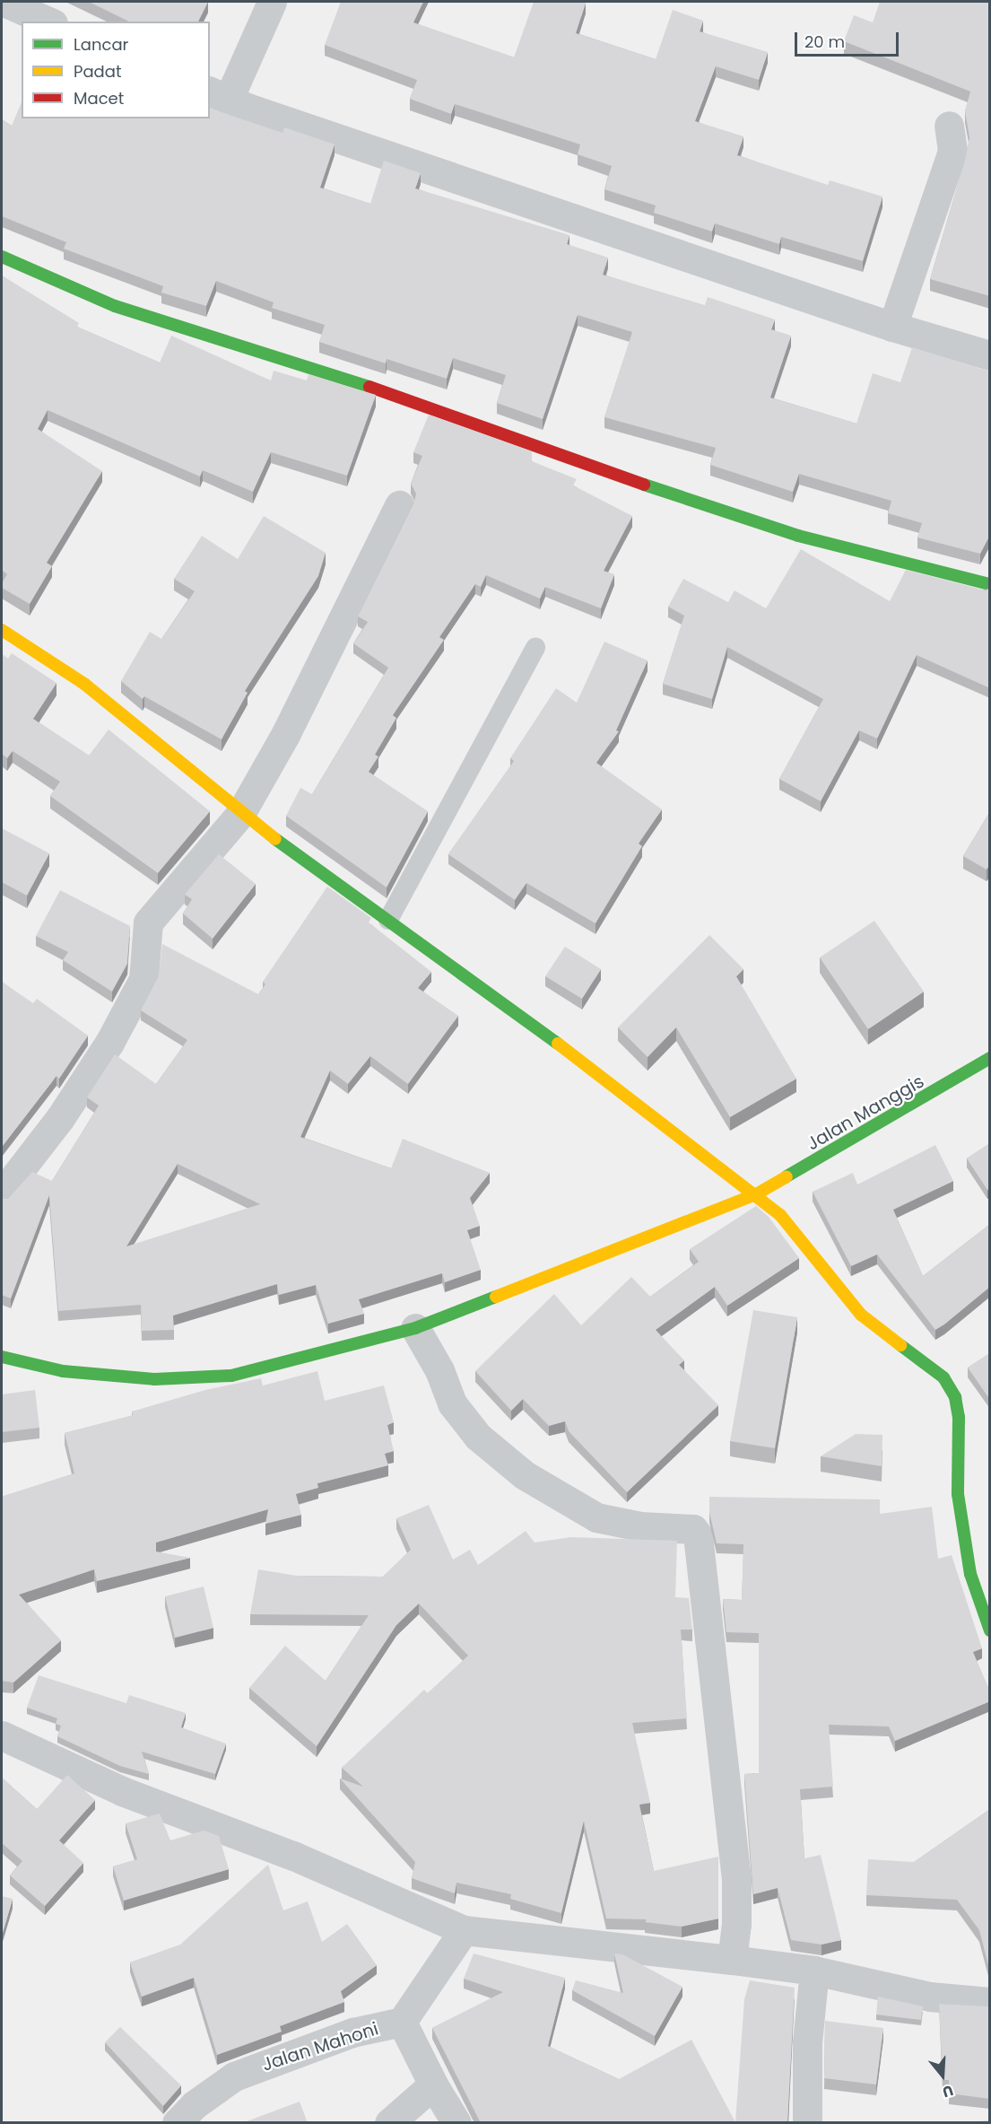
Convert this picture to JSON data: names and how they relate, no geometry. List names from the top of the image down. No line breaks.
{"streets":{"street":["Jalan Manggis","Jalan Mahoni"]},"legend":["Lancar","Padat","Macet"],"scale_bar":"20 m","north":"bottom"}
